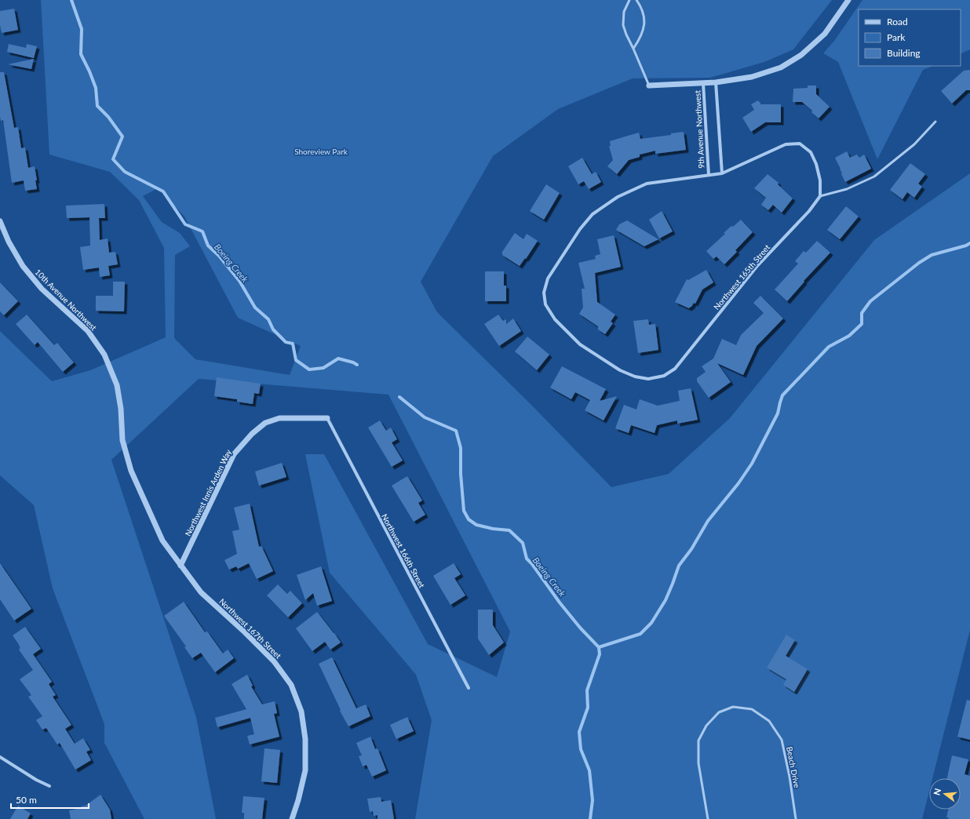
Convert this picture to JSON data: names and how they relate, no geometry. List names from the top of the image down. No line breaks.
{"streets":{"street":["9th Avenue Northwest","Northwest 165th Street","10th Avenue Northwest","Northwest Innis Arden Way","Northwest 166th Street","Northwest 167th Street"],"lane":["Beach Drive"]},"crossings":[["9th Avenue Northwest","Northwest 165th Street"],["10th Avenue Northwest","Northwest Innis Arden Way"],["10th Avenue Northwest","Northwest 167th Street"],["Northwest Innis Arden Way","Northwest 166th Street"],["Northwest Innis Arden Way","Northwest 167th Street"]],"water":["Boeing Creek"],"parks":["Shoreview Park"],"legend":["Road","Park","Building"],"scale_bar":"50 m","north":"left"}
